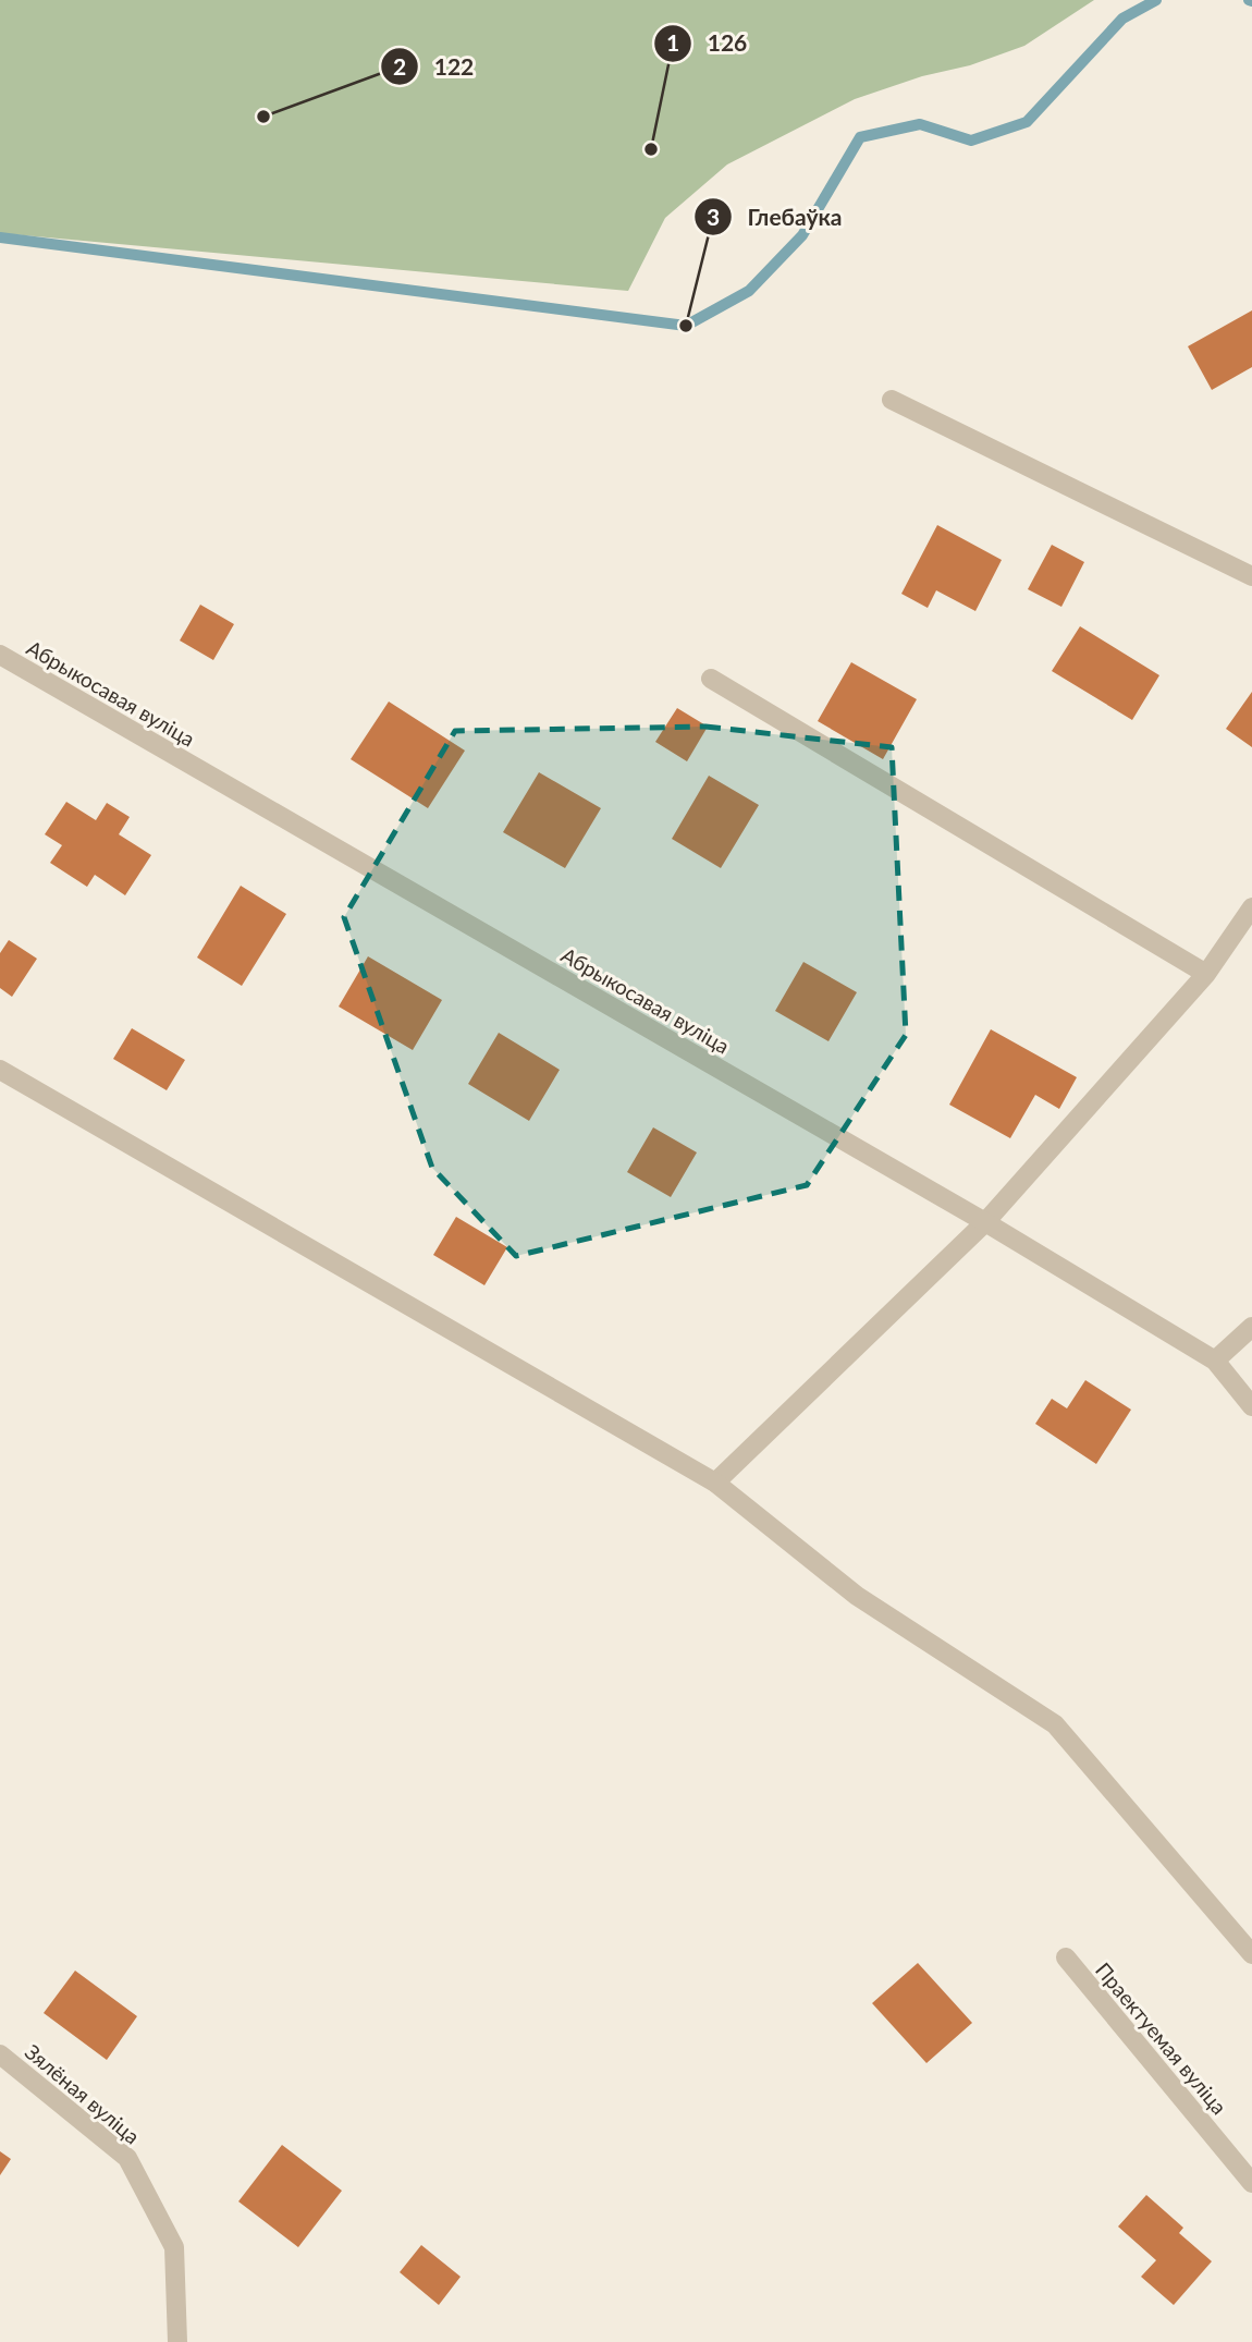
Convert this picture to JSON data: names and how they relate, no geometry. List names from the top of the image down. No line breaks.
{"streets":{"street":["Абрыкосавая вуліца","Праектуемая вуліца","Зялёная вуліца"]},"places":["122","126","Глебаўка"]}
